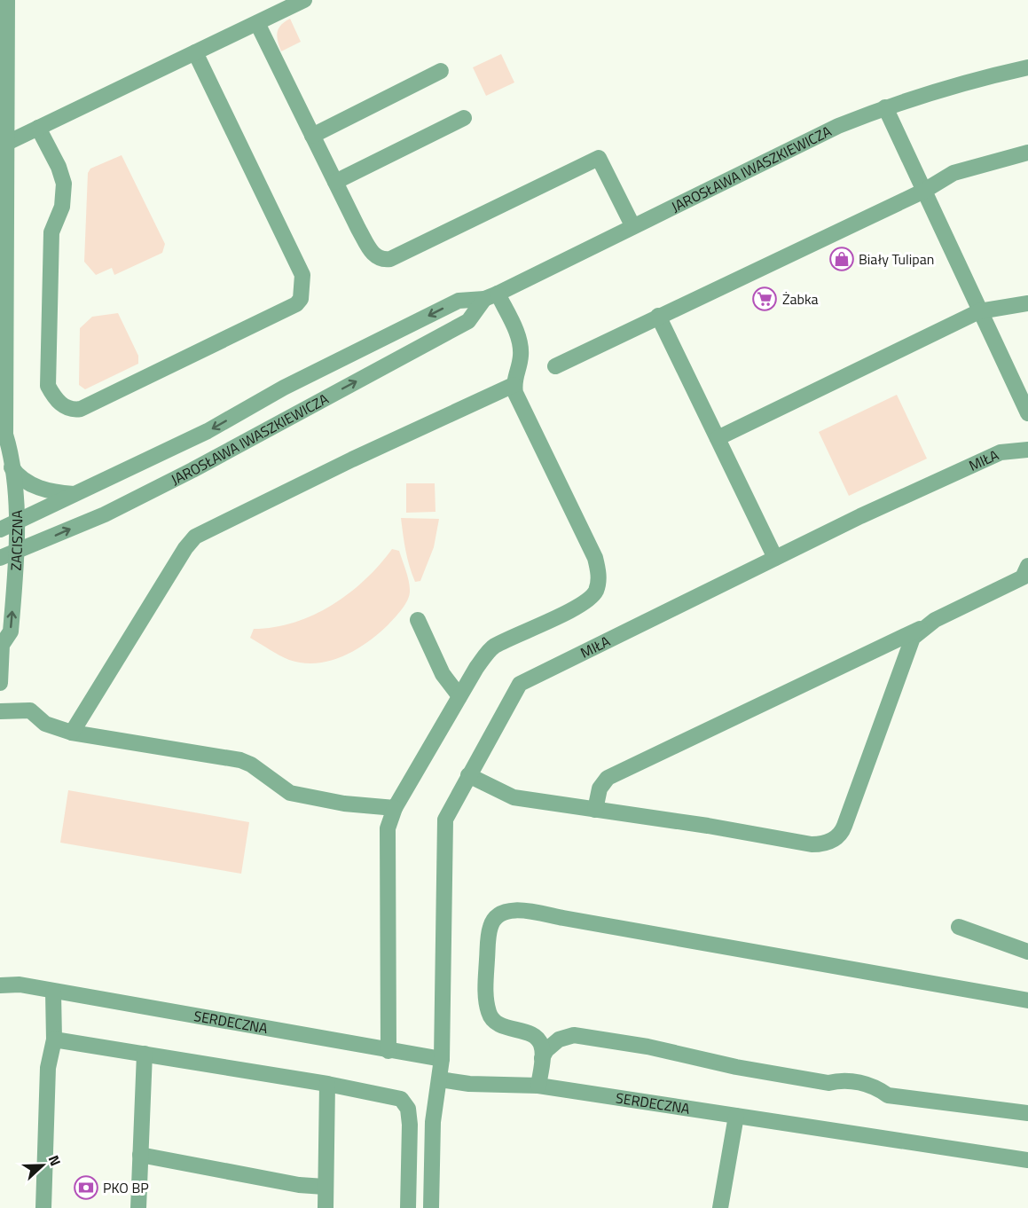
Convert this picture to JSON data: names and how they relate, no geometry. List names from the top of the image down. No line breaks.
{"streets":{"street":["JAROSŁAWA IWASZKIEWICZA","MIŁA","ZACISZNA","SERDECZNA"]},"crossings":[["JAROSŁAWA IWASZKIEWICZA","ZACISZNA"],["MIŁA","SERDECZNA"]],"places":{"shop":["Biały Tulipan"],"supermarket":["Żabka"],"bank":["PKO BP"]},"north":"right"}
